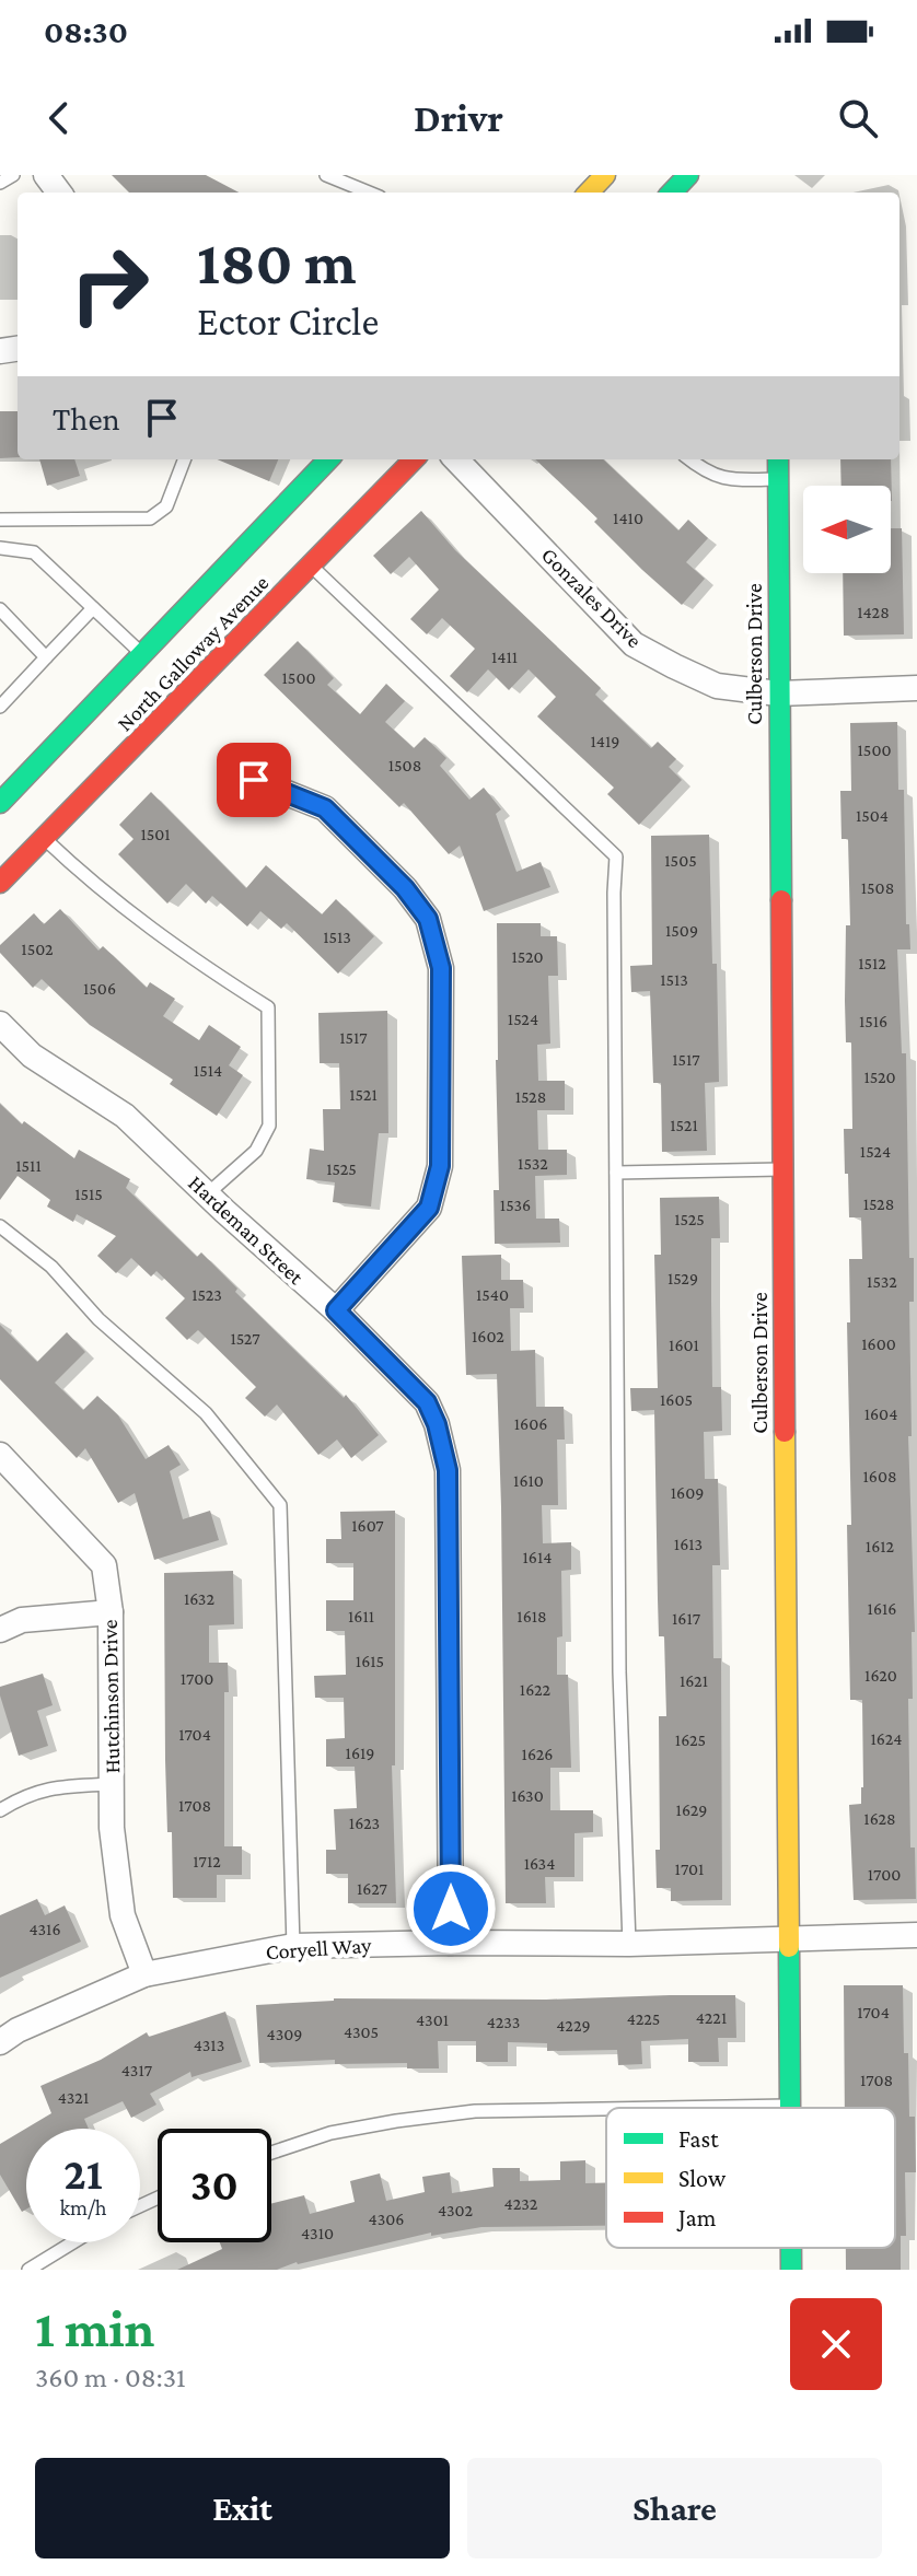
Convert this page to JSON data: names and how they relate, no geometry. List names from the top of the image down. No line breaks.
{"streets":{"street":["Gonzales Drive","North Galloway Avenue","Culberson Drive","Hardeman Street","Hutchinson Drive","Coryell Way"]},"crossings":[["Gonzales Drive","Culberson Drive"],["Culberson Drive","Coryell Way"],["Hardeman Street","Coryell Way"],["Hutchinson Drive","Coryell Way"]],"house_numbers":["1410","1428","1411","1500","1419","1500","1508","1504","1501","1505","1508","1509","1513","1502","1520","1512","1513","1506","1524","1516","1517","1517","1514","1520","1521","1528","1521","1524","1532","1511","1525","1515","1528","1536","1525","1529","1532","1523","1540","1602","1527","1600","1601","1605","1604","1606","1608","1610","1609","1607","1613","1612","1614","1632","1616","1611","1618","1617","1615","1620","1700","1621","1622","1704","1624","1625","1619","1626","1630","1708","1629","1628","1623","1712","1634","1701","1700","1627","4316","1704","4221","4225","4301","4233","4229","4305","4309","4313","4317","1708","4321","4232","4302","4306","4310"],"legend":["Fast","Slow","Jam"],"north":"left","page":{"status":"08:30","header":"Drivr","turn":["180 m","Ector Circle"],"then":"Then","speed":"21 km/h","limit":"30","heading":["1 min","360 m · 08:31"],"buttons":["Exit","Share"]}}
